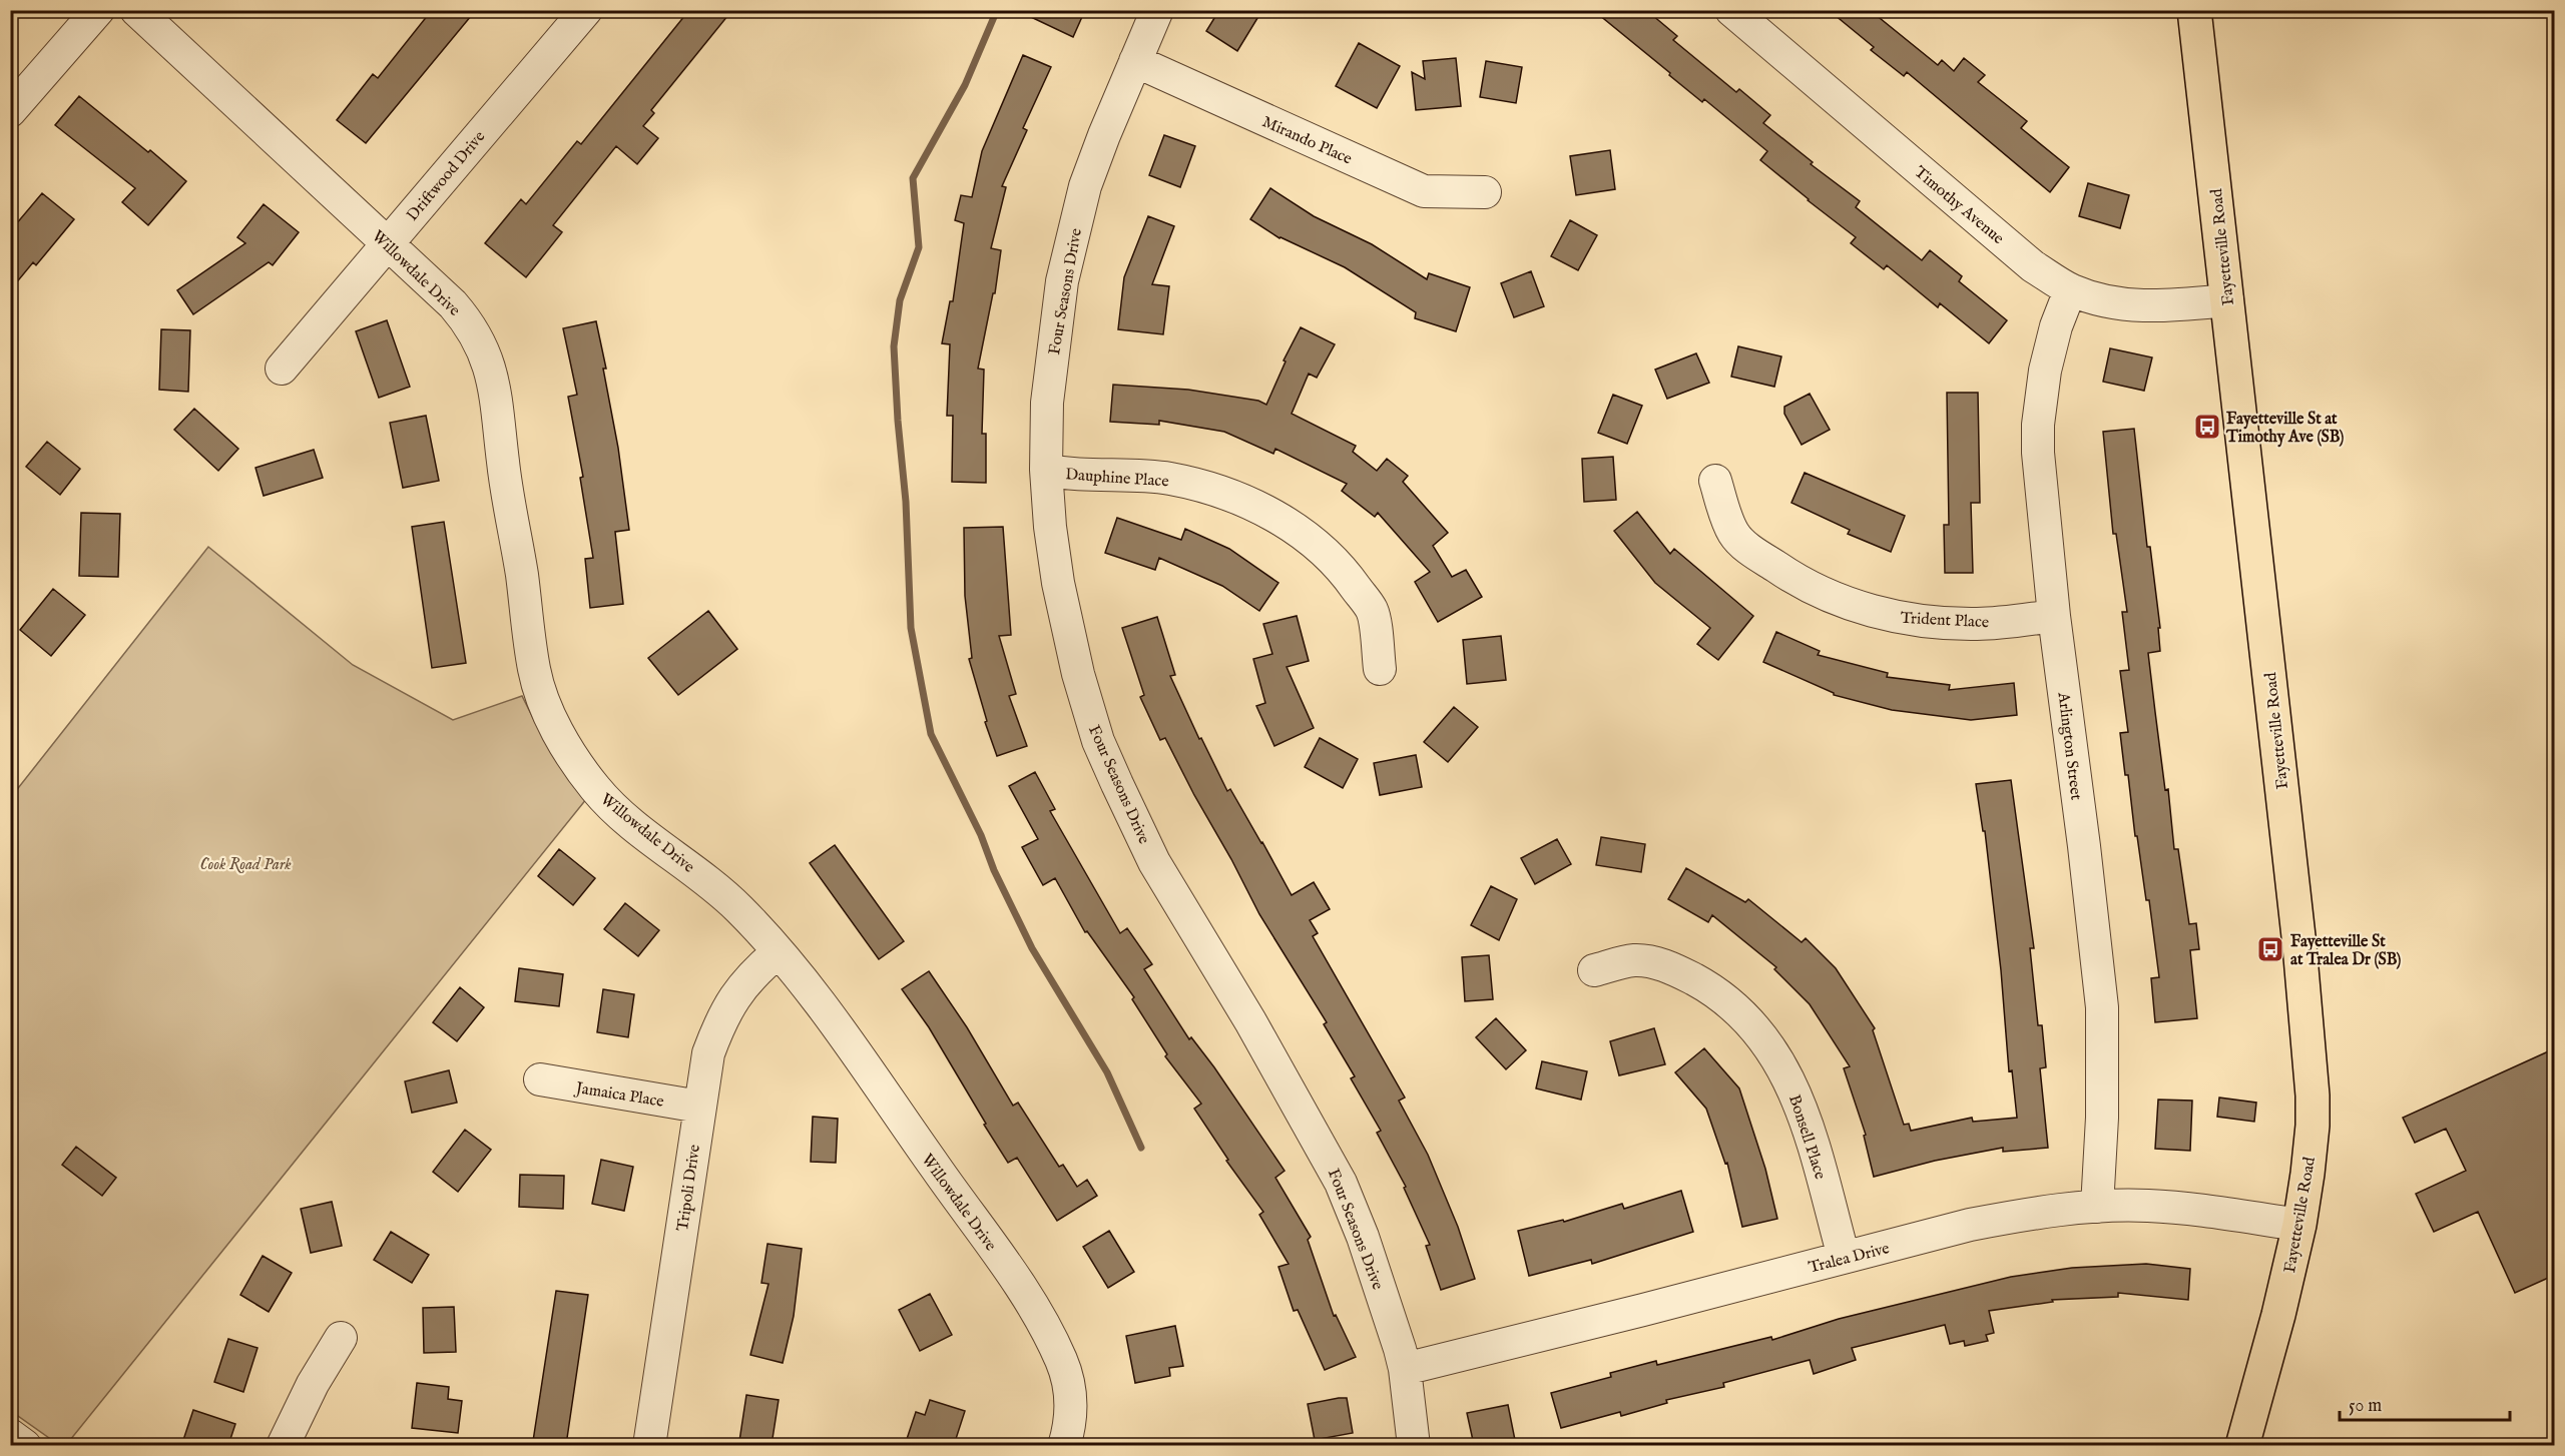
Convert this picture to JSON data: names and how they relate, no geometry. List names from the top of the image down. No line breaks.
{"streets":{"main road":["Fayetteville Road"],"street":["Mirando Place","Driftwood Drive","Timothy Avenue","Willowdale Drive","Four Seasons Drive","Dauphine Place","Trident Place","Arlington Street","Jamaica Place","Bonsell Place","Tripoli Drive","Tralea Drive"]},"crossings":[["Mirando Place","Four Seasons Drive"],["Driftwood Drive","Willowdale Drive"],["Timothy Avenue","Fayetteville Road"],["Timothy Avenue","Arlington Street"],["Fayetteville Road","Tralea Drive"],["Willowdale Drive","Tripoli Drive"],["Four Seasons Drive","Dauphine Place"],["Four Seasons Drive","Tralea Drive"],["Trident Place","Arlington Street"],["Arlington Street","Tralea Drive"],["Jamaica Place","Tripoli Drive"],["Bonsell Place","Tralea Drive"]],"parks":["Cook Road Park"],"places":{"bus stop":["Fayetteville St at Timothy Ave (SB)","Fayetteville St at Tralea Dr (SB)"]},"scale_bar":"50 m"}
